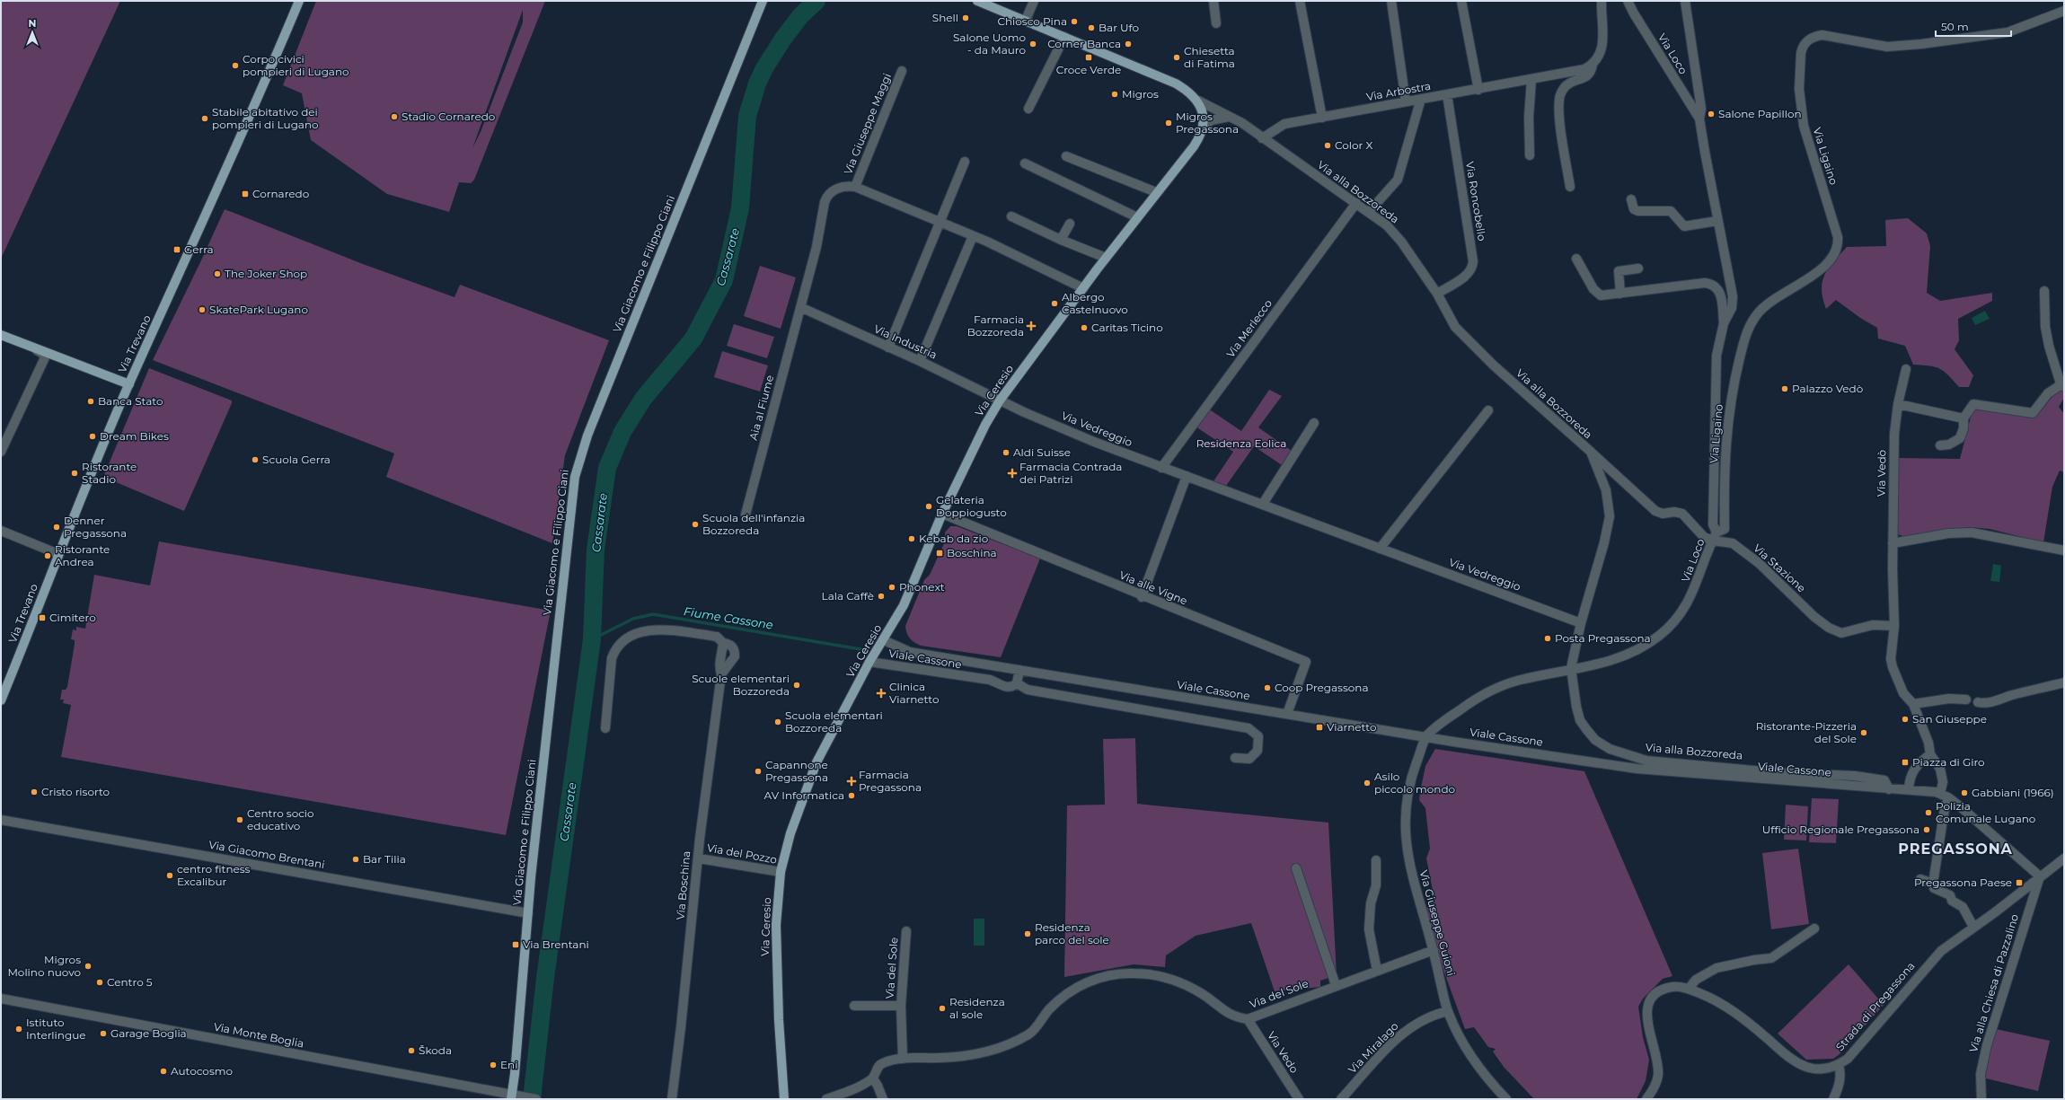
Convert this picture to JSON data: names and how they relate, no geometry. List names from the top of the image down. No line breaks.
{"streets":{"main road":["Via alla Bozzoreda","Via Giacomo e Filippo Ciani","Via Trevano","Via Ceresio"],"street":["Via Loco","Via Arbostra","Via Giuseppe Maggi","Via Ligaino","Via Roncobello","Via Merlecco","Via Industria","Aia al Fiume","Via Vedreggio","Via Vedò","Via Stazione","Via alle Vigne","Viale Cassone","Via del Pozzo","Via Giacomo Brentani","Via Boschina","Via Giuseppe Guioni","Via del Sole","Via alla Chiesa di Pazzalino","Strada di Pregassona","Via Monte Boglia","Via Miralago","Via Vedo"]},"crossings":[["Via Loco","Via Ligaino"],["Via Loco","Via alla Bozzoreda"],["Via Loco","Via Stazione"],["Via Loco","Viale Cassone"],["Via Loco","Via Giuseppe Guioni"],["Via Arbostra","Via alla Bozzoreda"],["Via Arbostra","Via Roncobello"],["Via Giuseppe Maggi","Via Industria"],["Via Giuseppe Maggi","Via Ceresio"],["Via Giuseppe Maggi","Aia al Fiume"],["Via Ligaino","Via Stazione"],["Via alla Bozzoreda","Via Roncobello"],["Via alla Bozzoreda","Via Merlecco"],["Via alla Bozzoreda","Via Vedreggio"],["Via alla Bozzoreda","Via Stazione"],["Via alla Bozzoreda","Viale Cassone"],["Via Giacomo e Filippo Ciani","Via Giacomo Brentani"],["Via Giacomo e Filippo Ciani","Via Monte Boglia"],["Via Merlecco","Via Vedreggio"],["Via Industria","Via Ceresio"],["Via Industria","Aia al Fiume"],["Via Industria","Via Vedreggio"],["Via Ceresio","Via Vedreggio"],["Via Ceresio","Via alle Vigne"],["Via Ceresio","Viale Cassone"],["Via Ceresio","Via del Pozzo"],["Via Vedò","Via Stazione"],["Via alle Vigne","Viale Cassone"],["Viale Cassone","Via Giuseppe Guioni"],["Via del Pozzo","Via Boschina"],["Via Giuseppe Guioni","Via del Sole"],["Via Giuseppe Guioni","Via Miralago"],["Via del Sole","Via Vedo"],["Via alla Chiesa di Pazzalino","Strada di Pregassona"]],"districts":["PREGASSONA"],"water":["Cassarate","Fiume Cassone"],"parks":["Residenza Eolica"],"places":{"other":["Shell","Chiosco Pina","Bar Ufo","Salone Uomo - da Mauro","Corner Banca","Chiesetta di Fatima","Corpo civici pompieri di Lugano","Migros","Salone Papillon","Stadio Cornaredo","Stabile abitativo dei pompieri di Lugano","Migros Pregassona","Color X","The Joker Shop","Albergo Castelnuovo","SkatePark Lugano","Caritas Ticino","Palazzo Vedò","Banca Stato","Dream Bikes","Aldi Suisse","Scuola Gerra","Ristorante Stadio","Gelateria Doppiogusto","Scuola dell'infanzia Bozzoreda","Denner Pregassona","Kebab da zio","Ristorante Andrea","Phonext","Lala Caffè","Posta Pregassona","Scuole elementari Bozzoreda","Coop Pregassona","San Giuseppe","Scuola elementari Bozzoreda","Ristorante-Pizzeria del Sole","Capannone Pregassona","Asilo piccolo mondo","Cristo risorto","Gabbiani (1966)","AV Informatica","Polizia Comunale Lugano","Centro socio educativo","Ufficio Regionale Pregassona","Bar Tilia","centro fitness Excalibur","Residenza parco del sole","Migros Molino nuovo","Centro 5","Residenza al sole","Istituto Interlingue","Garage Boglia","Škoda","Eni","Autocosmo"],"transit":["Croce Verde","Cornaredo","Gerra","Boschina","Cimitero","Viarnetto","Piazza di Giro","Pregassona Paese","Via Brentani"],"health":["Farmacia Bozzoreda","Farmacia Contrada dei Patrizi","Clinica Viarnetto","Farmacia Pregassona"]},"scale_bar":"50 m","north":"top"}
